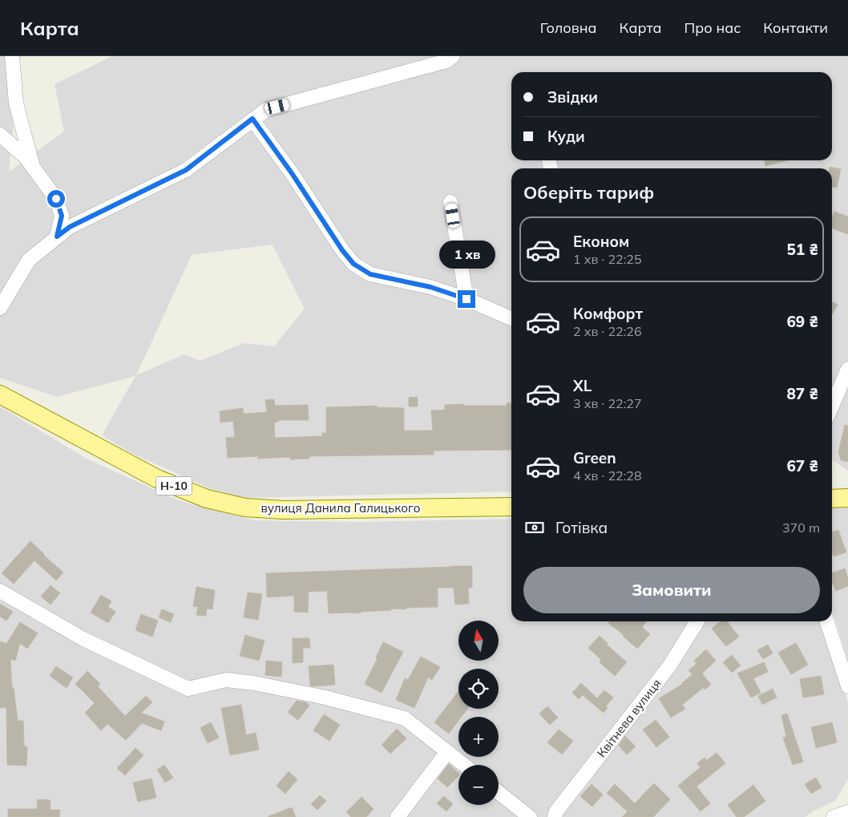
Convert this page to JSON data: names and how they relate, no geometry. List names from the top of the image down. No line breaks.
{"streets":{"main road":["Н-10","вулиця Данила Галицького"],"street":["Квітнева вулиця"]},"north":"top","page":{"header":"Карта","nav":["Головна","Карта","Про нас","Контакти"],"banner":["Звідки","Куди"],"heading":"Оберіть тариф","list":[{"name":"Економ","note":"1 хв · 22:25","value":"51 ₴"},{"name":"Комфорт","note":"2 хв · 22:26","value":"69 ₴"},{"name":"XL","note":"3 хв · 22:27","value":"87 ₴"},{"name":"Green","note":"4 хв · 22:28","value":"67 ₴"}],"bubble":"1 хв","pay":["Готівка","370 m"],"buttons":"Замовити","map_buttons":["+","−"]}}
